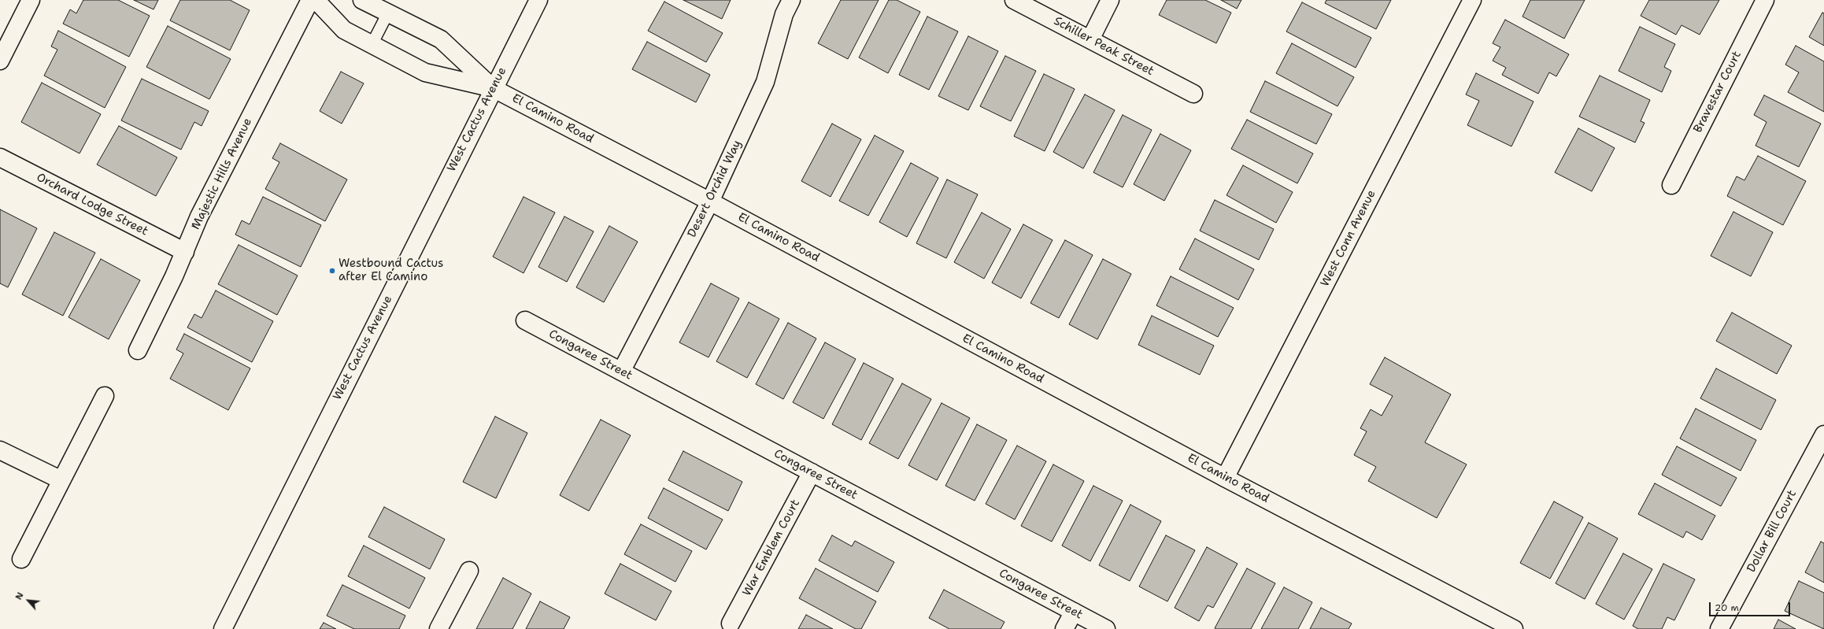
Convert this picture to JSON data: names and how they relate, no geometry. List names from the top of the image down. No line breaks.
{"streets":{"street":["Schiller Peak Street","Bravestar Court","El Camino Road","West Cactus Avenue","Majestic Hills Avenue","Desert Orchid Way","Orchard Lodge Street","West Conn Avenue","Congaree Street","Dollar Bill Court","War Emblem Court"]},"crossings":[["El Camino Road","West Cactus Avenue"],["El Camino Road","Desert Orchid Way"],["El Camino Road","West Conn Avenue"],["Majestic Hills Avenue","Orchard Lodge Street"],["Desert Orchid Way","Congaree Street"],["Congaree Street","War Emblem Court"]],"places":["Westbound Cactus after El Camino"],"scale_bar":"20 m","north":"top left"}
